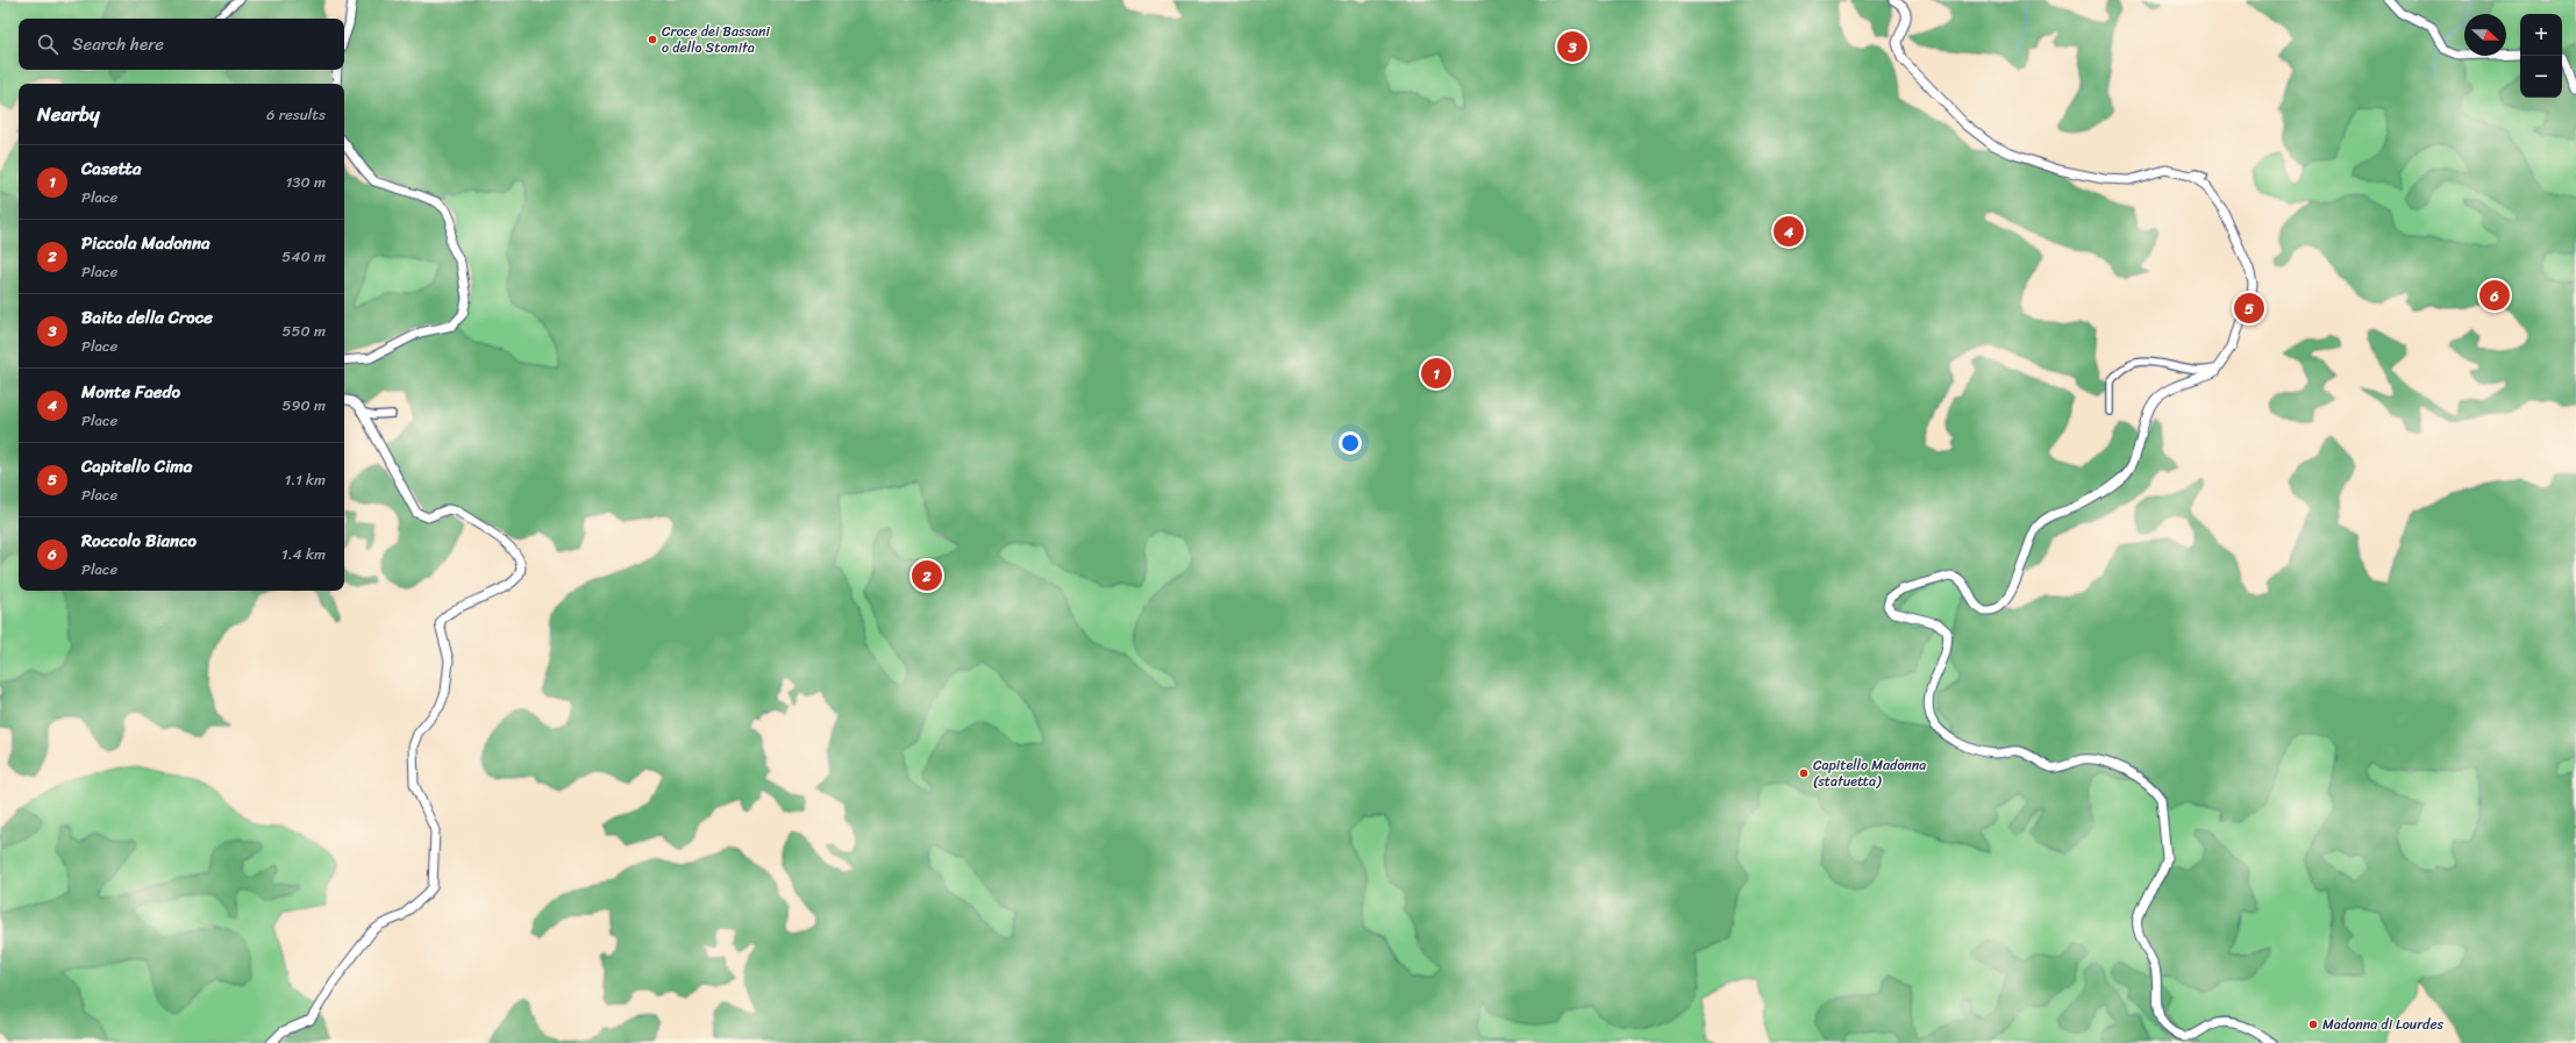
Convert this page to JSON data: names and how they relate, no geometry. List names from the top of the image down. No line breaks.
{"places":["Croce dei Bassani o dello Stomita","Capitello Madonna (statuetta)","Madonna di Lourdes"],"north":"right","page":{"map_buttons":["+","−"],"search":"Search here","pins":["3","4","6","5","1","2"],"heading":["Nearby","6 results"],"list":[{"mark":"1","name":"Casetta","note":"Place","value":"130 m"},{"mark":"2","name":"Piccola Madonna","note":"Place","value":"540 m"},{"mark":"3","name":"Baita della Croce","note":"Place","value":"550 m"},{"mark":"4","name":"Monte Faedo","note":"Place","value":"590 m"},{"mark":"5","name":"Capitello Cima","note":"Place","value":"1.1 km"},{"mark":"6","name":"Roccolo Bianco","note":"Place","value":"1.4 km"}]}}
